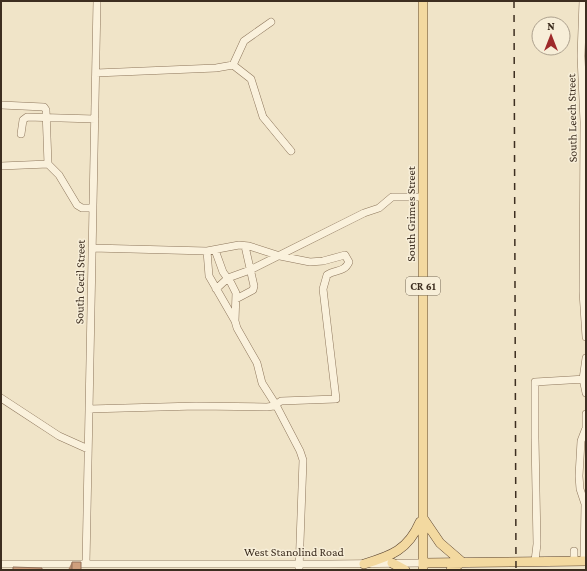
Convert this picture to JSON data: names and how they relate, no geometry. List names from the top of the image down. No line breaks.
{"streets":{"main road":["South Grimes Street","CR 61","West Stanolind Road"],"street":["South Leech Street","South Cecil Street"]},"crossings":[["South Grimes Street","West Stanolind Road"],["South Cecil Street","West Stanolind Road"]],"north":"top"}
